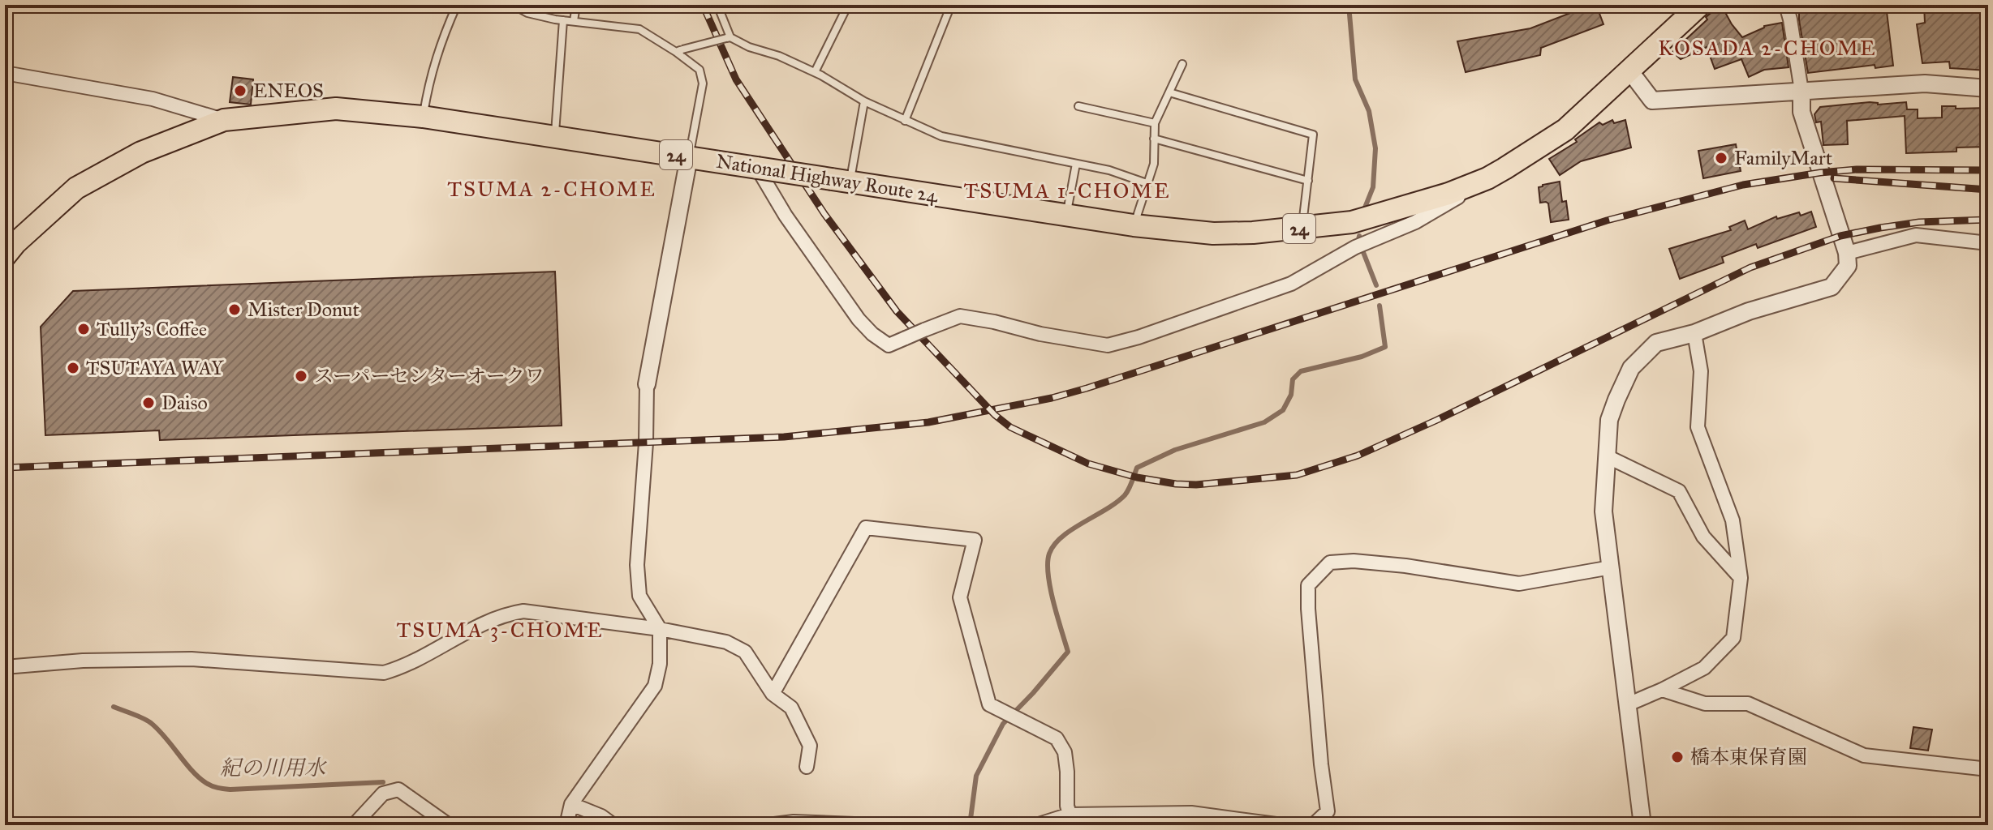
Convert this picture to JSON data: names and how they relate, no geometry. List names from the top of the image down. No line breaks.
{"streets":{"highway":["24","National Highway Route 24"]},"districts":["KOSADA 2-CHOME","TSUMA 2-CHOME","TSUMA 1-CHOME","TSUMA 3-CHOME"],"water":["紀の川用水"],"places":["ENEOS","FamilyMart","Mister Donut","Tully's Coffee","TSUTAYA WAY","スーパーセンターオークワ","Daiso","橋本東保育園"]}
